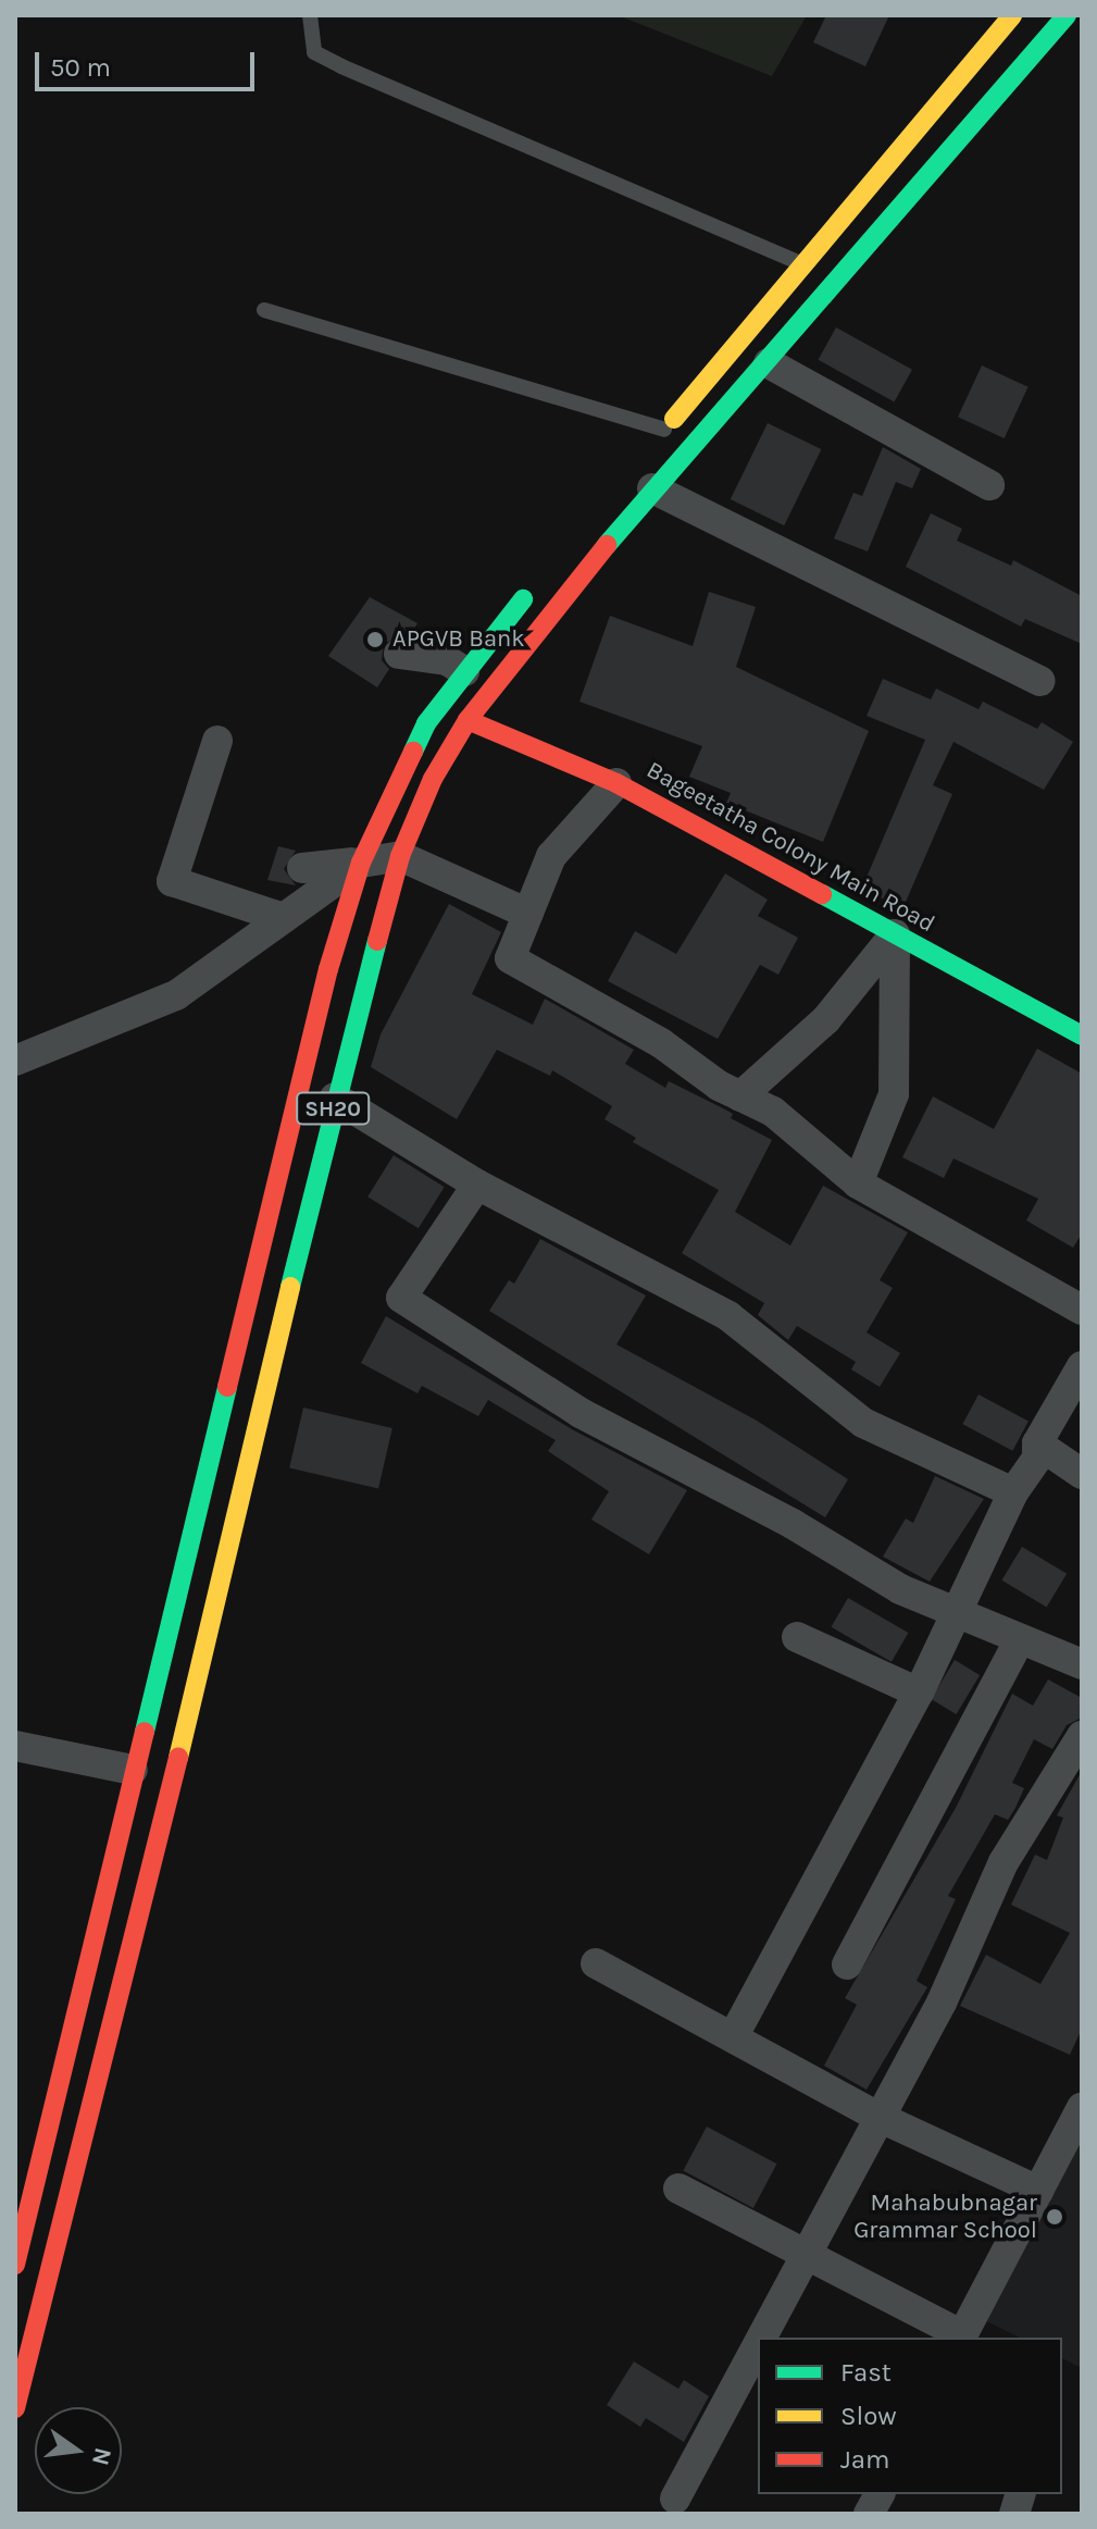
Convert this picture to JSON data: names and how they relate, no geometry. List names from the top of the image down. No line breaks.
{"streets":{"main road":["Bageetatha Colony Main Road","SH20"]},"crossings":[["Bageetatha Colony Main Road","SH20"]],"places":["APGVB Bank","Mahabubnagar Grammar School"],"legend":["Fast","Slow","Jam"],"scale_bar":"50 m","north":"right"}
